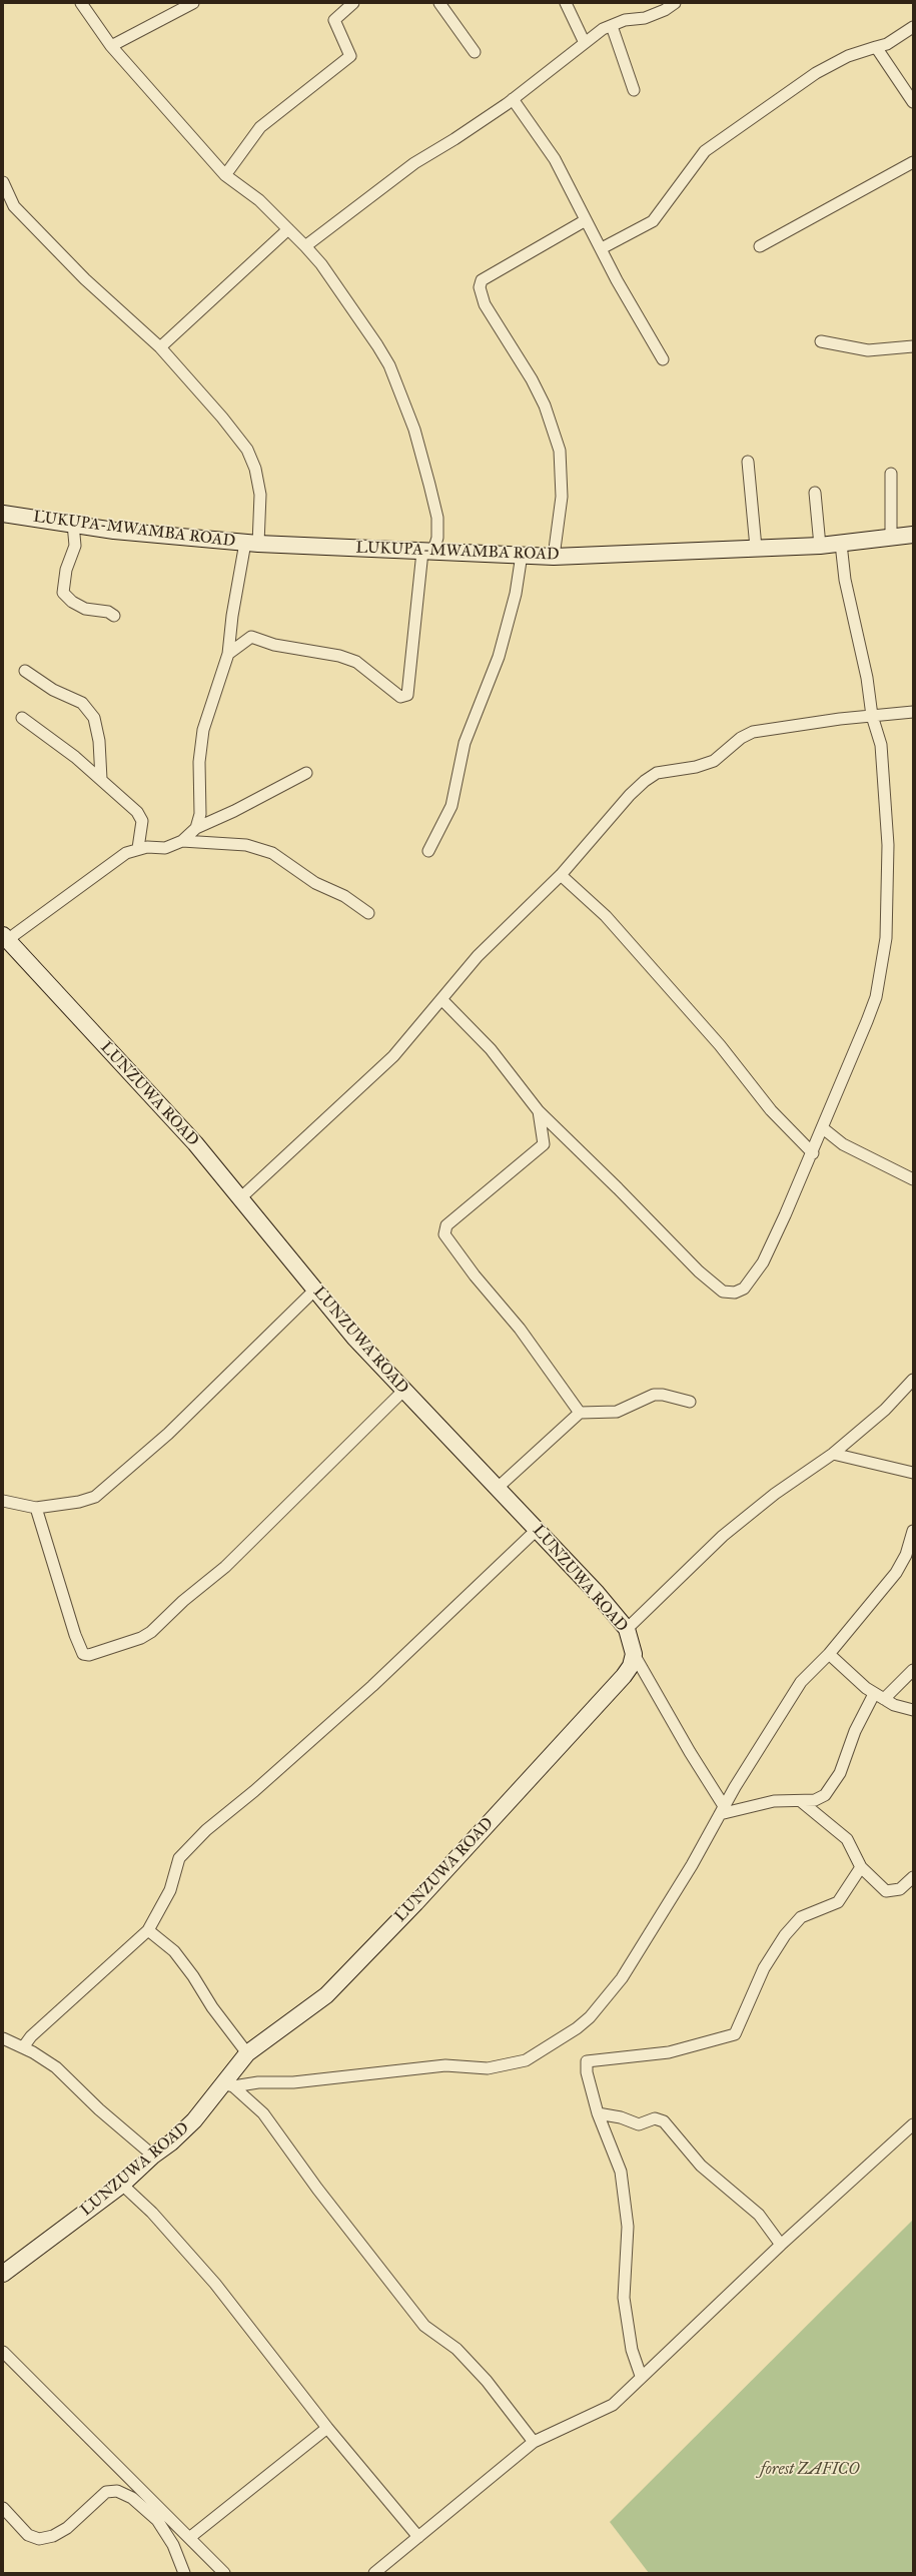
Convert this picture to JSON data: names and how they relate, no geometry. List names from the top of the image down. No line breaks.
{"streets":{"street":["LUKUPA-MWAMBA ROAD","LUNZUWA ROAD"]},"parks":["forest ZAFICO"]}
